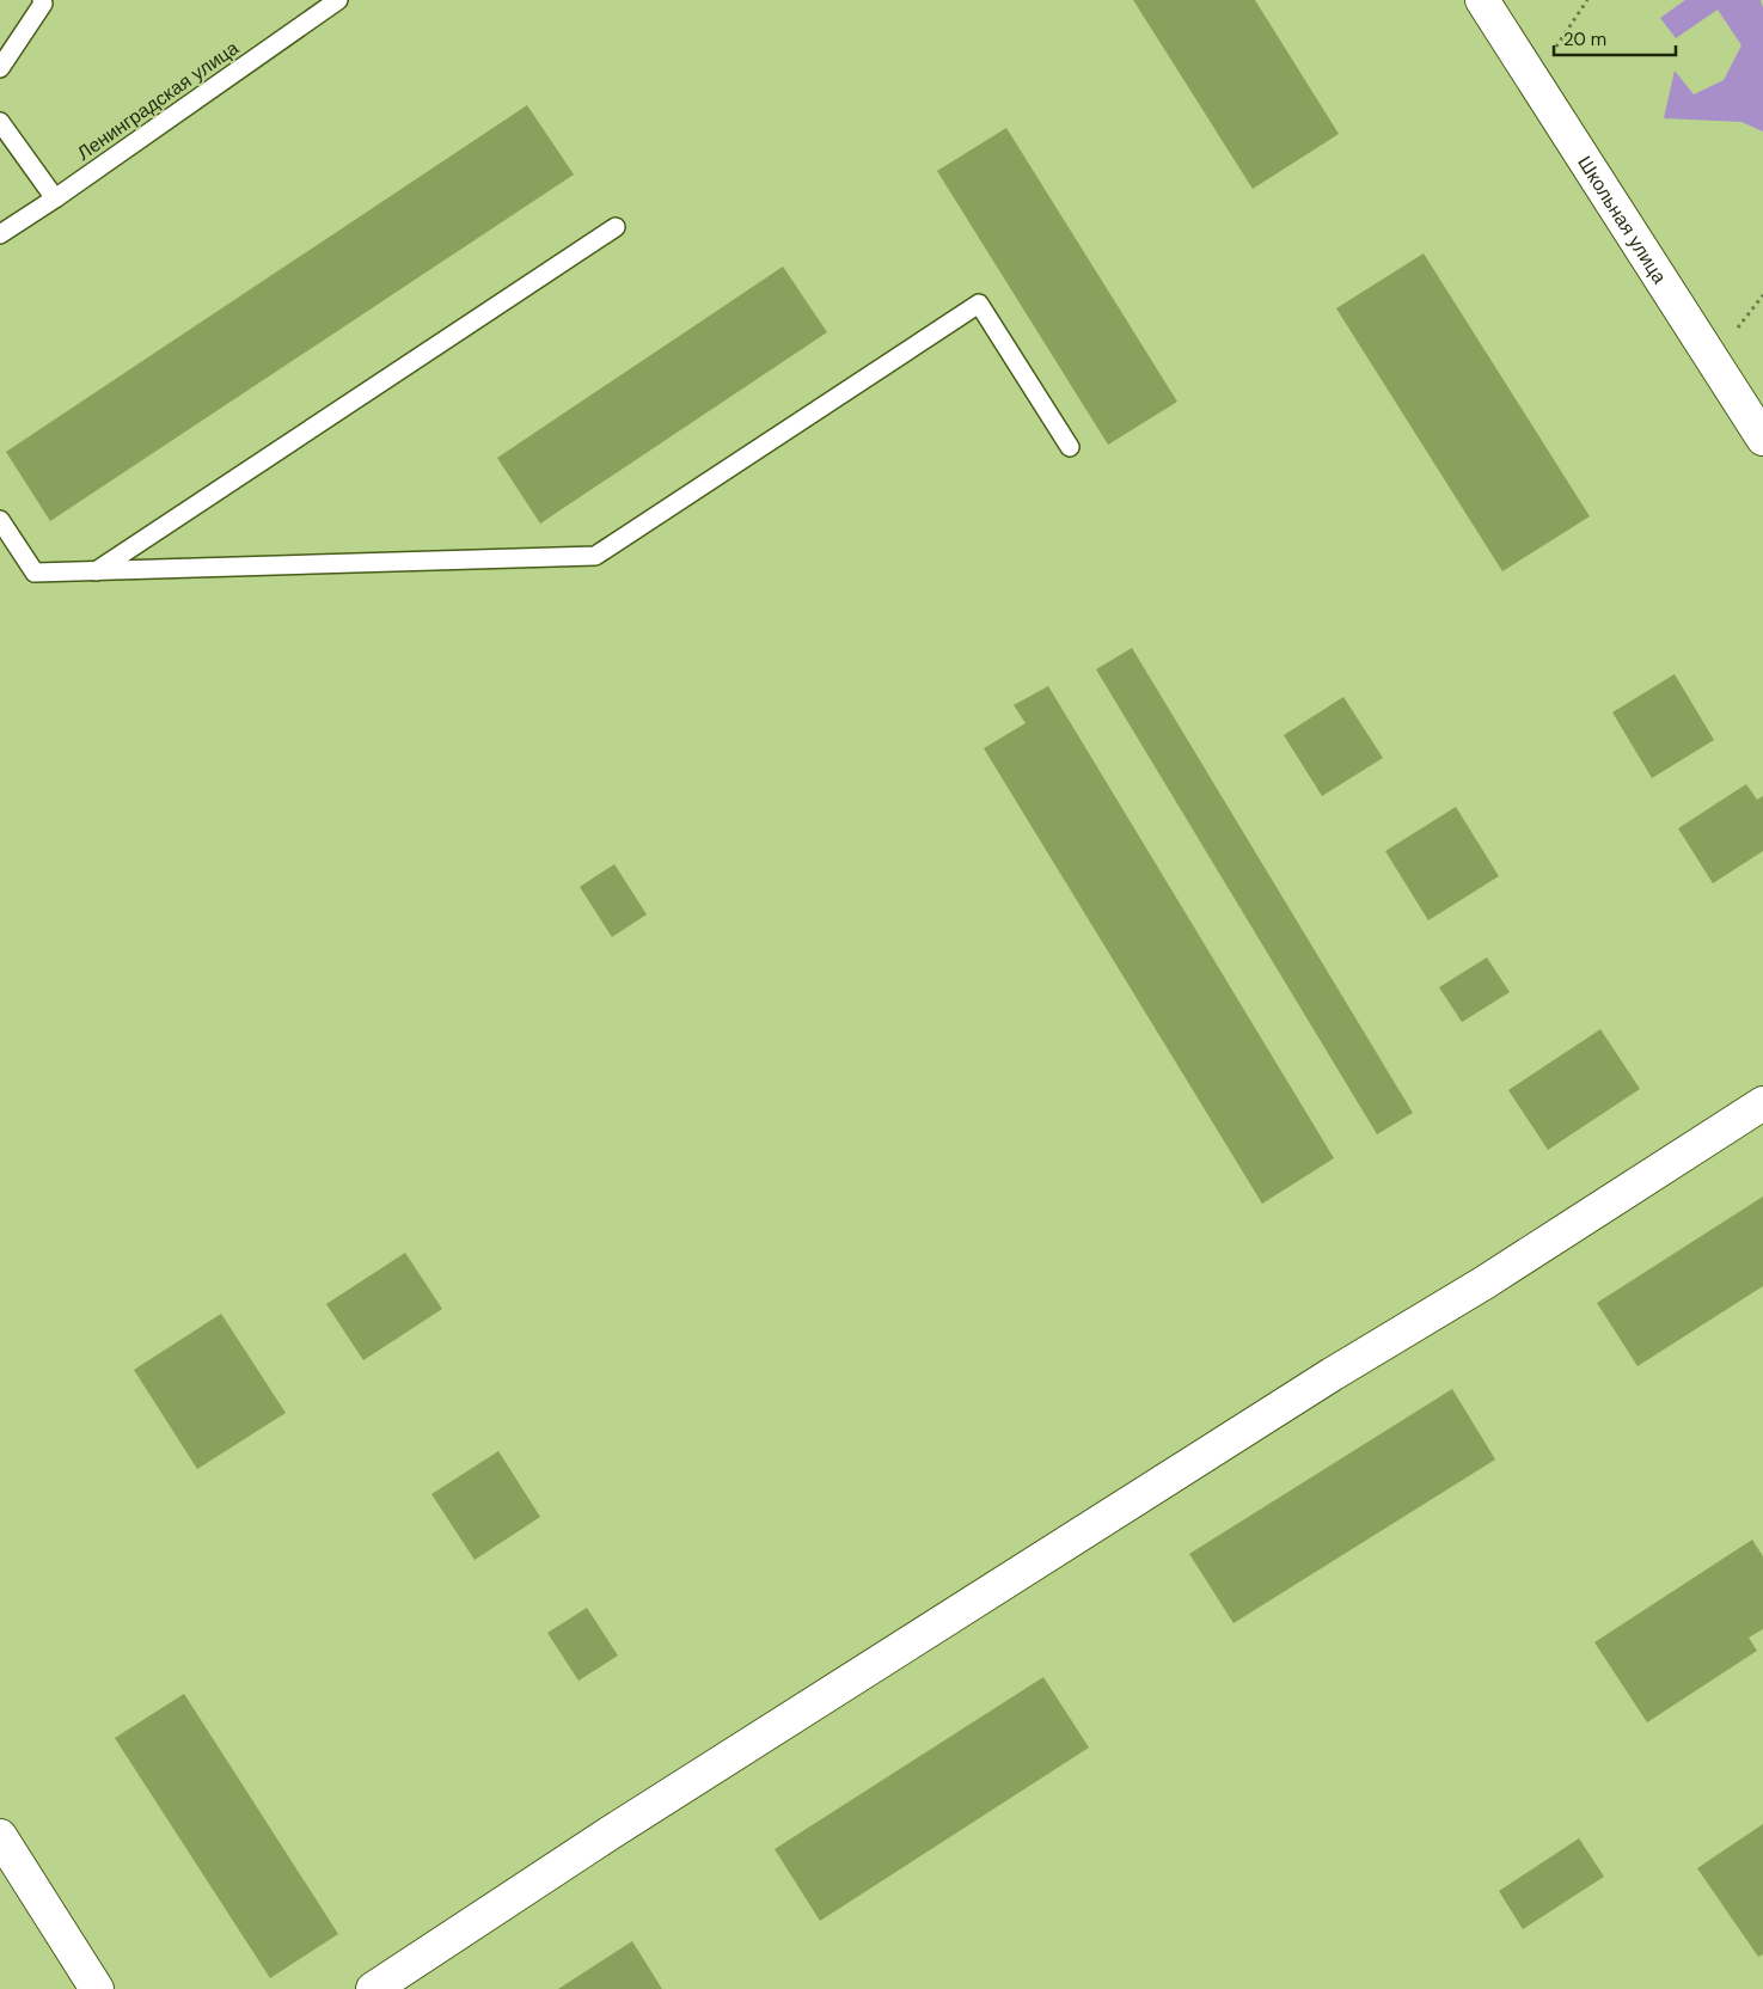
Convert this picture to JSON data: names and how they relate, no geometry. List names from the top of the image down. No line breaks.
{"streets":{"street":["Школьная улица"],"lane":["Ленинградская улица"]},"scale_bar":"20 m"}
